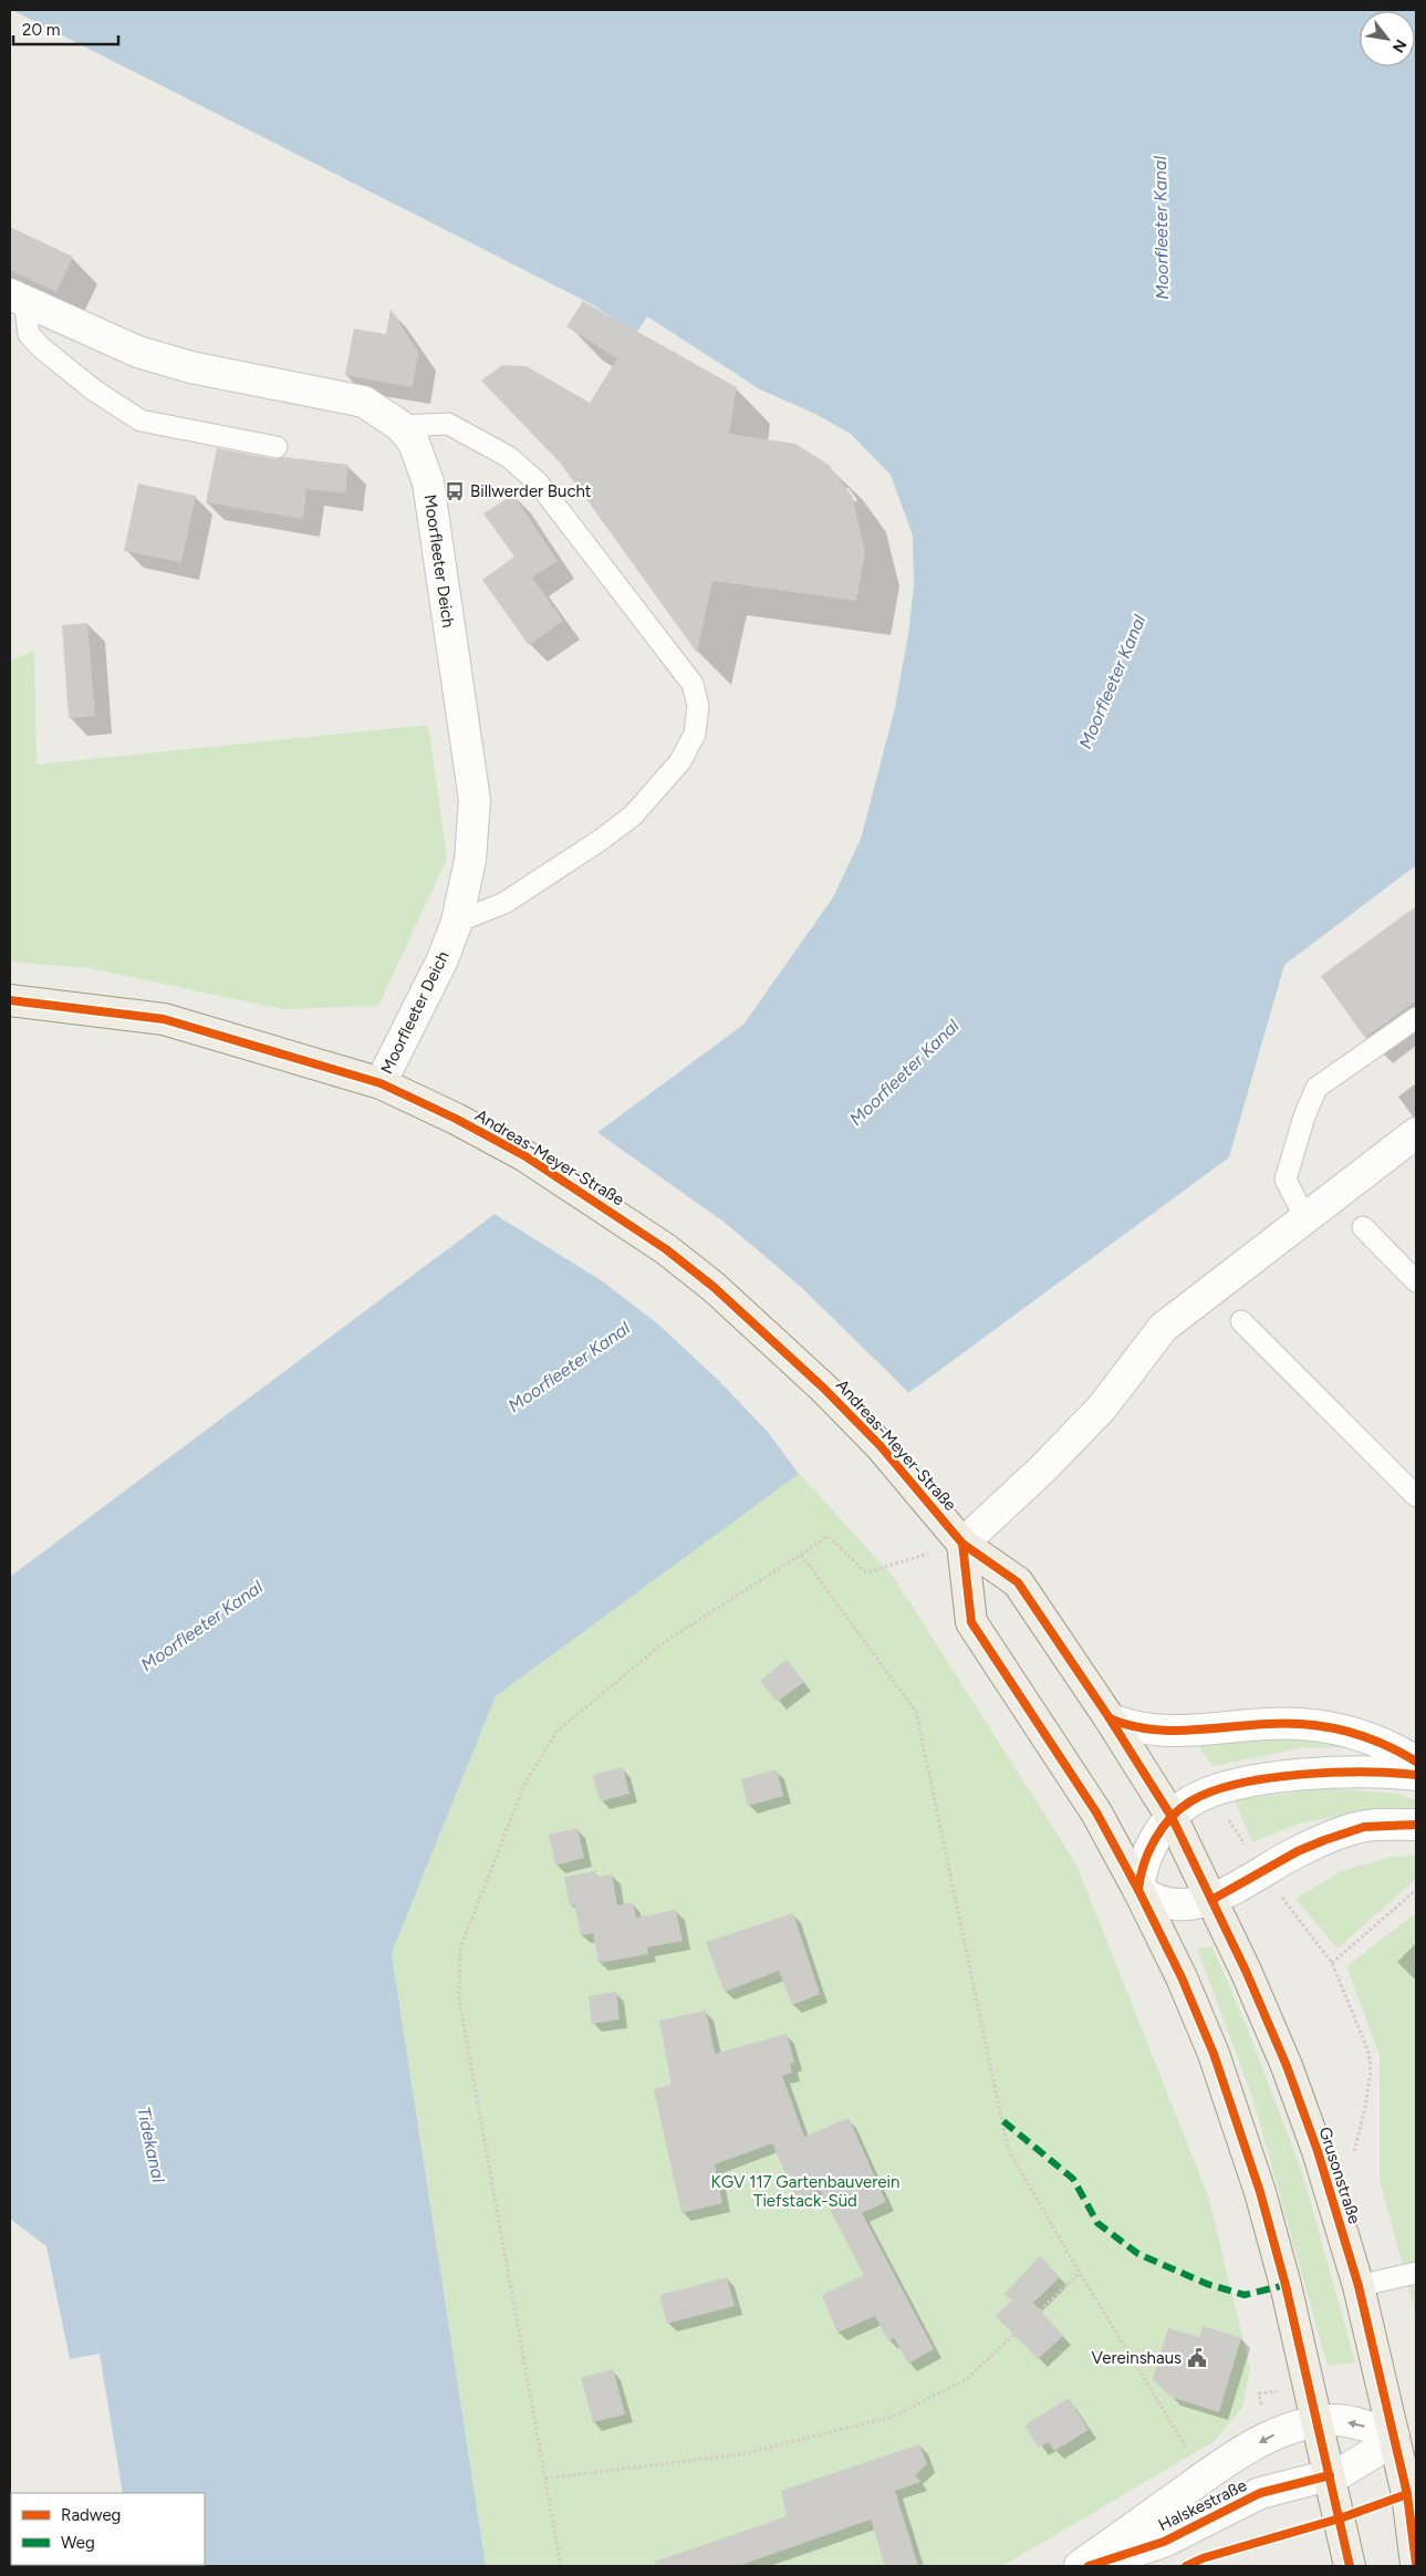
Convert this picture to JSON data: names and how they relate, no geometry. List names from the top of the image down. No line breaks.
{"streets":{"main road":["Andreas-Meyer-Straße","Grusonstraße"],"street":["Moorfleeter Deich","Halskestraße"]},"crossings":[["Moorfleeter Deich","Andreas-Meyer-Straße"],["Andreas-Meyer-Straße","Grusonstraße"],["Grusonstraße","Halskestraße"]],"water":["Moorfleeter Kanal","Tidekanal"],"parks":["KGV 117 Gartenbauverein Tiefstack-Süd"],"places":{"bus stop":["Billwerder Bucht"],"public building":["Vereinshaus"]},"legend":["Radweg","Weg"],"scale_bar":"20 m","north":"bottom right"}
